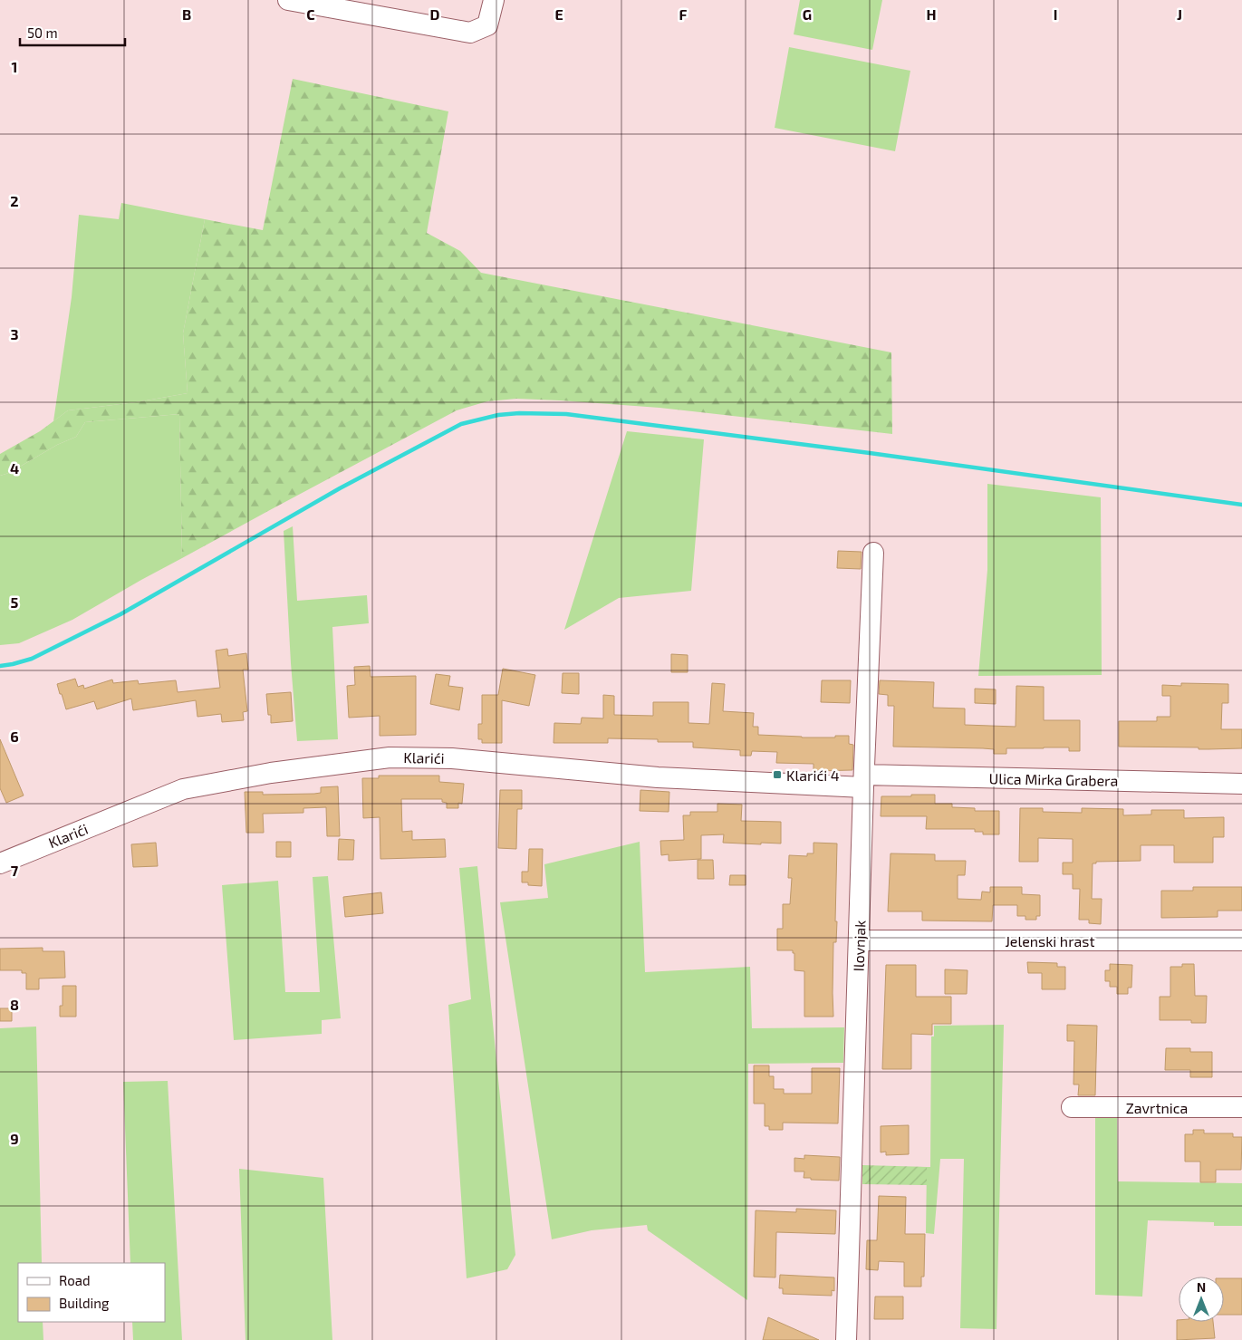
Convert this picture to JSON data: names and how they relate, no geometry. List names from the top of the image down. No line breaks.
{"streets":{"street":["Klarići","Ulica Mirka Grabera","Jelenski hrast","Ilovnjak","Zavrtnica"]},"crossings":[["Klarići","Ulica Mirka Grabera"],["Klarići","Ilovnjak"],["Ulica Mirka Grabera","Ilovnjak"],["Jelenski hrast","Ilovnjak"]],"places":{"transit":["Klarići 4"]},"legend":["Road","Building"],"scale_bar":"50 m","north":"top","grid":{"columns":["B","C","D","E","F","G","H","I","J"],"rows":["1","2","3","4","5","6","7","8","9"]}}
